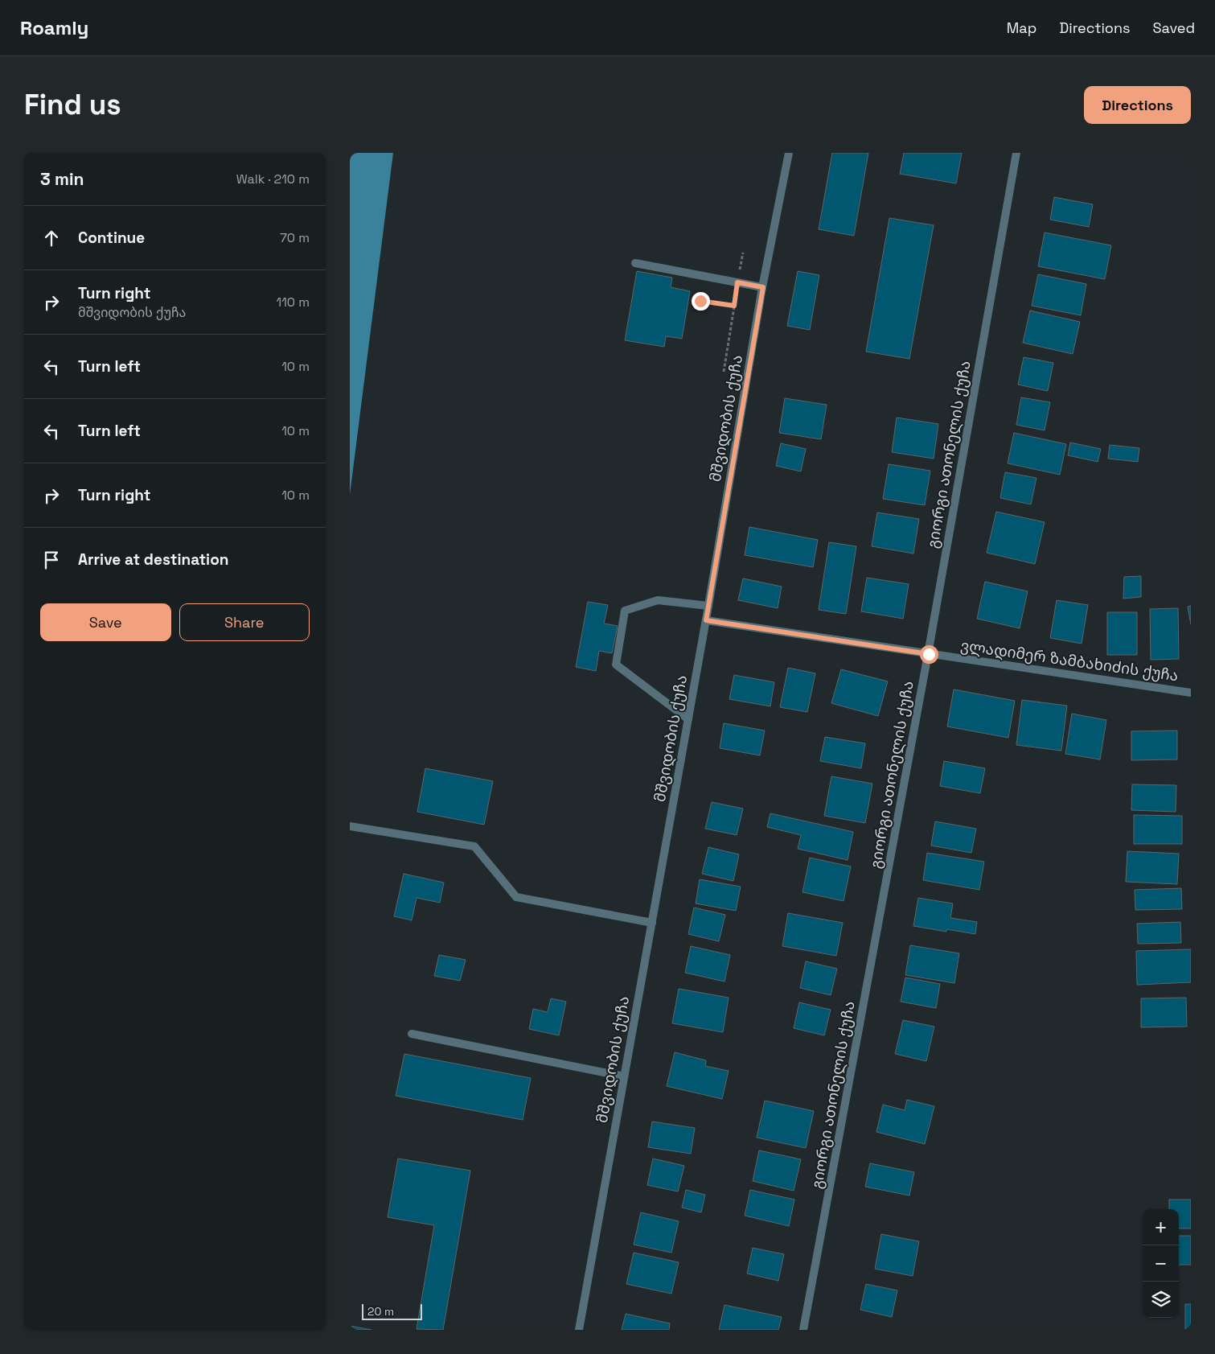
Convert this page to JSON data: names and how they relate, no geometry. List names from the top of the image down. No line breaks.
{"streets":{"street":["მშვიდობის ქუჩა","გიორგი ათონელის ქუჩა","ვლადიმერ ზამბახიძის ქუჩა"]},"crossings":[["მშვიდობის ქუჩა","ვლადიმერ ზამბახიძის ქუჩა"],["გიორგი ათონელის ქუჩა","ვლადიმერ ზამბახიძის ქუჩა"]],"scale_bar":"20 m","page":{"header":"Roamly","nav":["Map","Directions","Saved"],"buttons":["Directions",["Save","Share"]],"title":"Find us","heading":["3 min","Walk · 210 m"],"list":[["Continue","70 m"],["Turn right","მშვიდობის ქუჩა","110 m"],["Turn left","10 m"],["Turn left","10 m"],["Turn right","10 m"],"Arrive at destination"],"map_buttons":["+","−"],"scale":"20 m"}}
